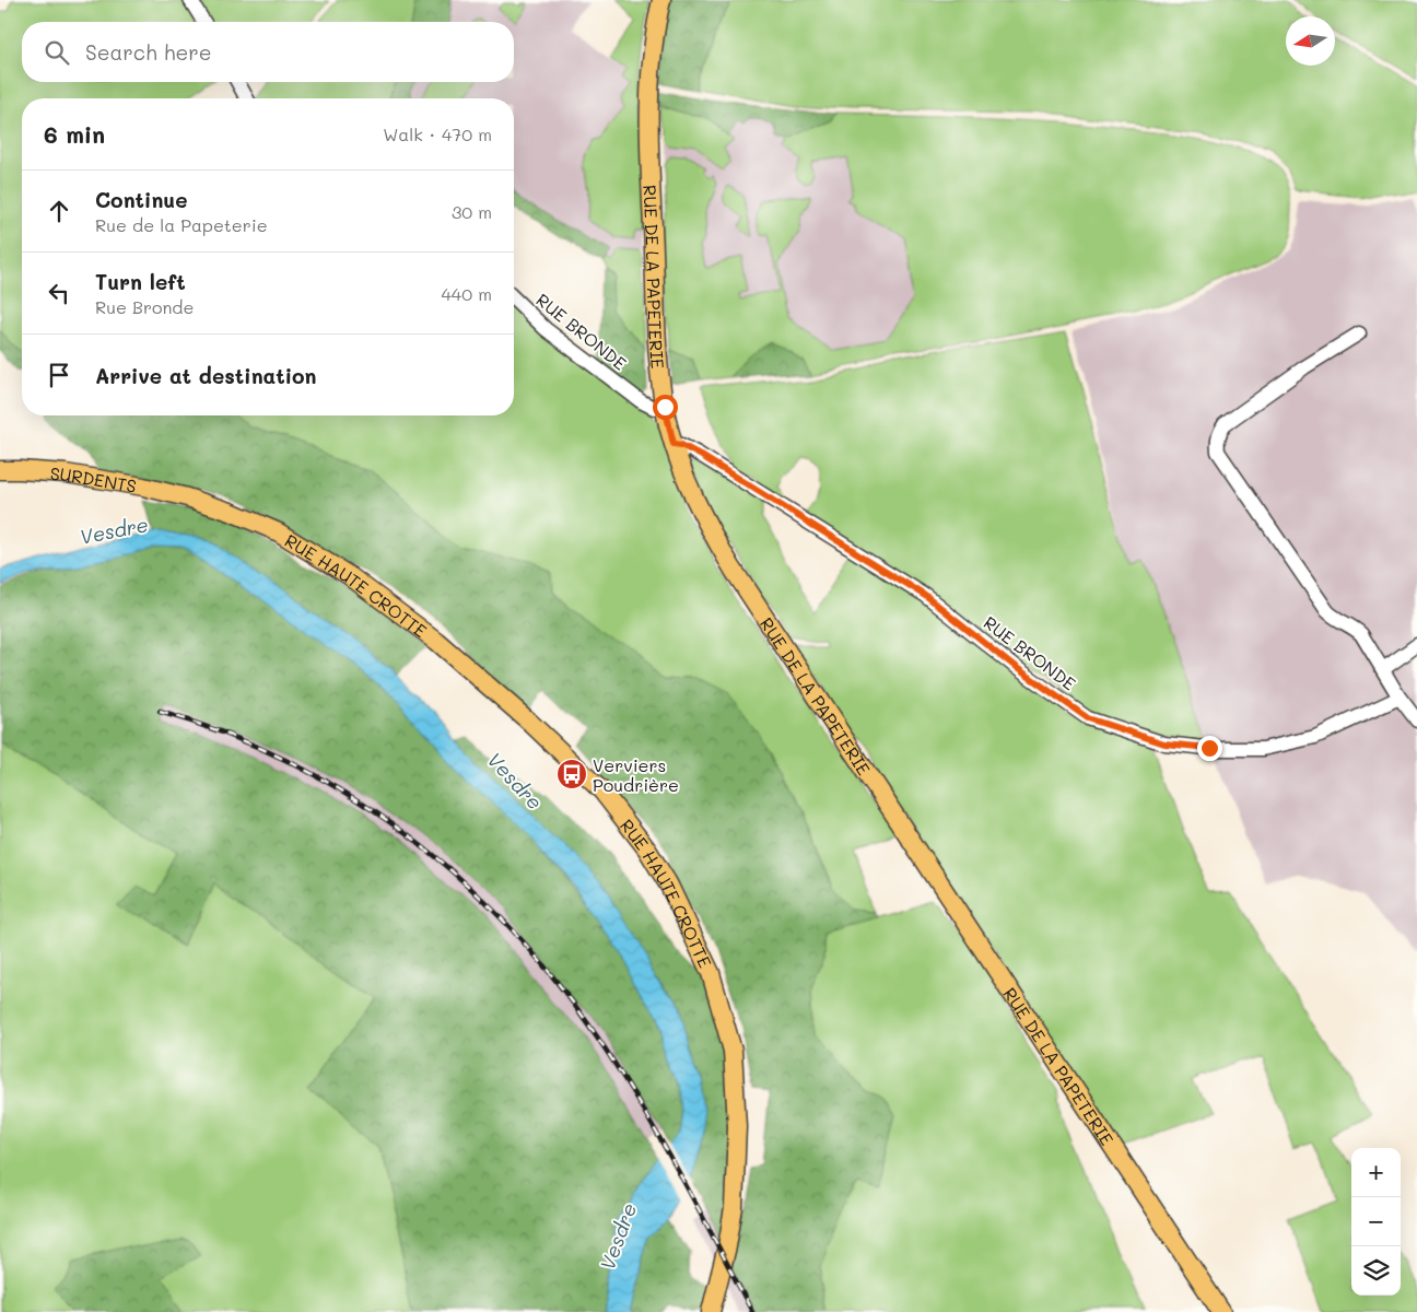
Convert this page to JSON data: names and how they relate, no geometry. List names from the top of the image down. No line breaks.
{"streets":{"main road":["RUE DE LA PAPETERIE","SURDENTS","RUE HAUTE CROTTE"],"street":["RUE BRONDE"]},"crossings":[["RUE DE LA PAPETERIE","RUE BRONDE"],["SURDENTS","RUE HAUTE CROTTE"]],"water":["Vesdre"],"places":{"bus stop":["Verviers Poudrière"]},"north":"left","page":{"search":"Search here","heading":["6 min","Walk · 470 m"],"list":[["Continue","Rue de la Papeterie","30 m"],["Turn left","Rue Bronde","440 m"],"Arrive at destination"],"map_buttons":["+","−"]}}
